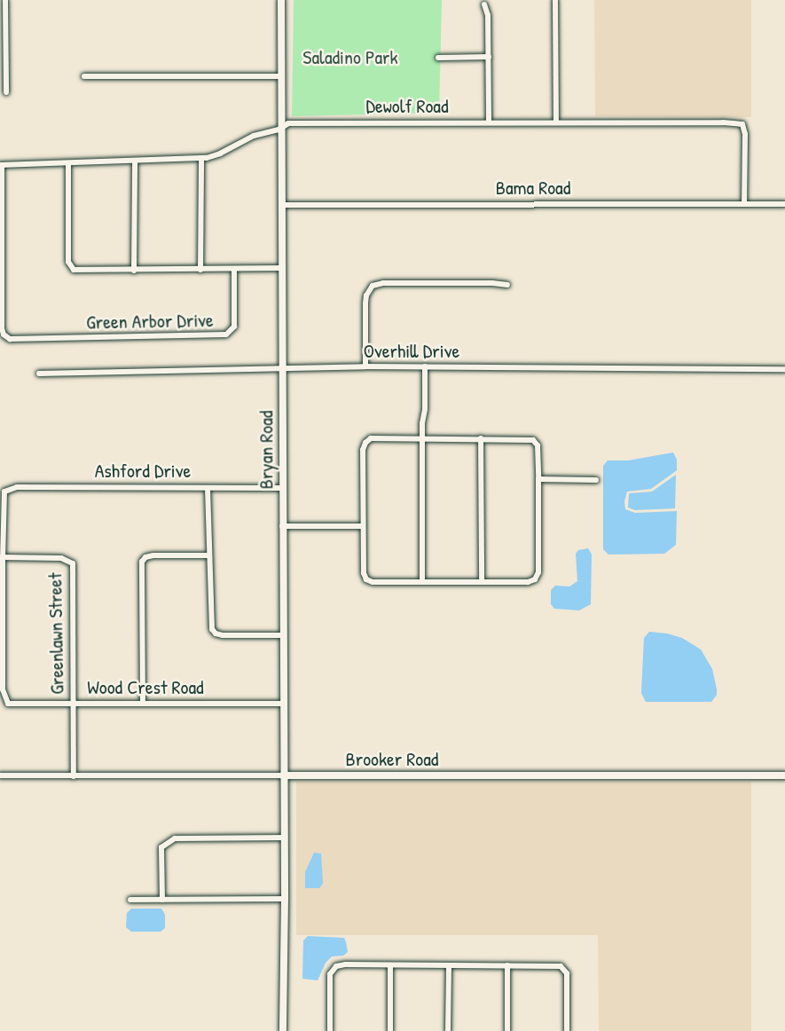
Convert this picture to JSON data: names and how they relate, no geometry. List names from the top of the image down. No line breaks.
{"streets":{"street":["Dewolf Road","Bama Road","Green Arbor Drive","Overhill Drive","Bryan Road","Ashford Drive","Greenlawn Street","Wood Crest Road","Brooker Road"]},"crossings":[["Dewolf Road","Bama Road"],["Dewolf Road","Green Arbor Drive"],["Dewolf Road","Bryan Road"],["Bama Road","Bryan Road"],["Overhill Drive","Bryan Road"],["Bryan Road","Ashford Drive"],["Bryan Road","Wood Crest Road"],["Bryan Road","Brooker Road"],["Ashford Drive","Greenlawn Street"],["Ashford Drive","Wood Crest Road"],["Greenlawn Street","Wood Crest Road"],["Greenlawn Street","Brooker Road"]],"parks":["Saladino Park"]}
